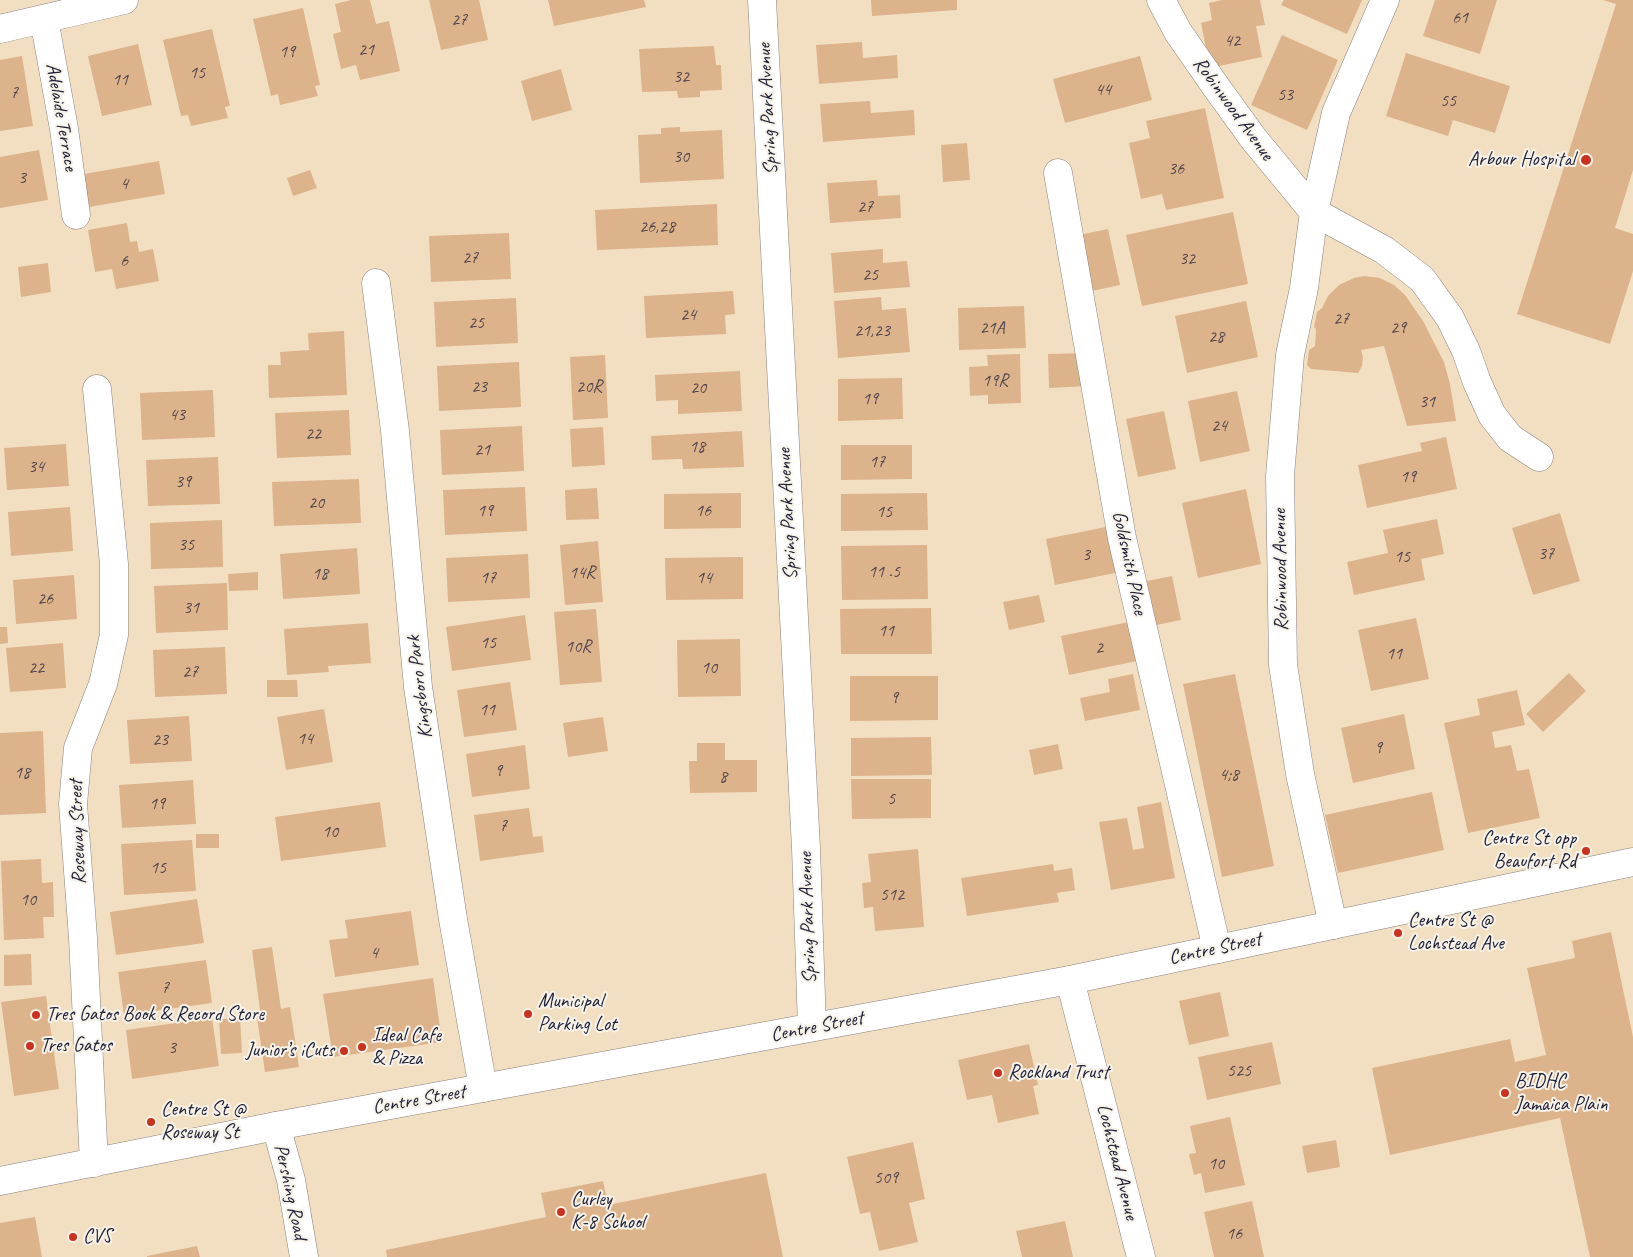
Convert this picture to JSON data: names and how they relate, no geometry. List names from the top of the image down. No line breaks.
{"streets":{"street":["Spring Park Avenue","Robinwood Avenue","Adelaide Terrace","Goldsmith Place","Kingsboro Park","Roseway Street","Centre Street","Lochstead Avenue","Pershing Road"]},"crossings":[["Spring Park Avenue","Centre Street"],["Robinwood Avenue","Centre Street"],["Goldsmith Place","Centre Street"],["Kingsboro Park","Centre Street"],["Roseway Street","Centre Street"],["Centre Street","Lochstead Avenue"],["Centre Street","Pershing Road"]],"places":["Arbour Hospital","Centre St opp Beaufort Rd","Centre St @ Lochstead Ave","Municipal Parking Lot","Tres Gatos Book & Record Store","Tres Gatos","Ideal Cafe & Pizza","Junior’s iCuts","Rockland Trust","BIDHC Jamaica Plain","Centre St @ Roseway St","Curley K-8 School","CVS"],"house_numbers":["61","27","42","21","19","15","32","11","44","7","53","55","30","36","3","4","27","26,28","27","32","6","25","24","27","25","21A","29","21,23","28","19R","23","20R","20","19","31","43","24","22","18","21","17","34","19","39","20","19","16","15","35","37","3","15","11 .5","14R","18","17","14","26","31","11","15","10R","2","11","22","10","27","9","11","14","23","9","9","18","4;8","8","5","19","7","10","15","512","10","4","7","3","525","10","509","16"]}
